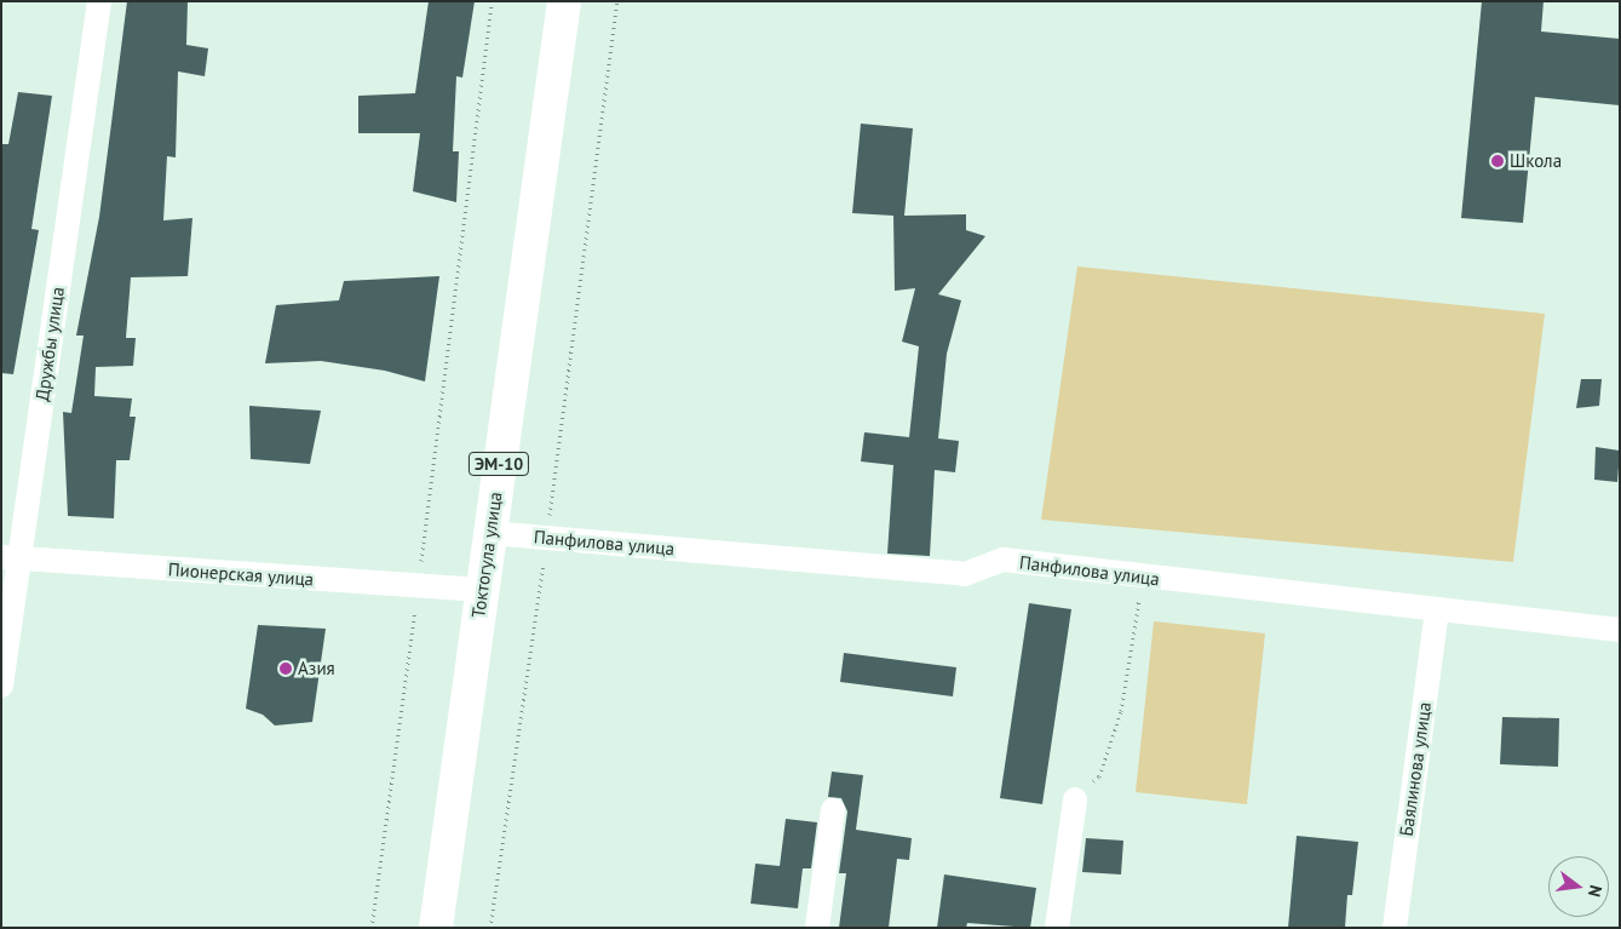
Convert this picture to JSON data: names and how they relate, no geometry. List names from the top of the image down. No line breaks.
{"streets":{"highway":["ЭМ-10","Токтогула улица"],"street":["Дружбы улица","Панфилова улица","Пионерская улица","Баялинова улица"]},"crossings":[["Дружбы улица","Пионерская улица"],["Панфилова улица","Токтогула улица"],["Панфилова улица","Баялинова улица"],["Токтогула улица","Пионерская улица"]],"places":["Школа","Aзия"],"north":"right"}
